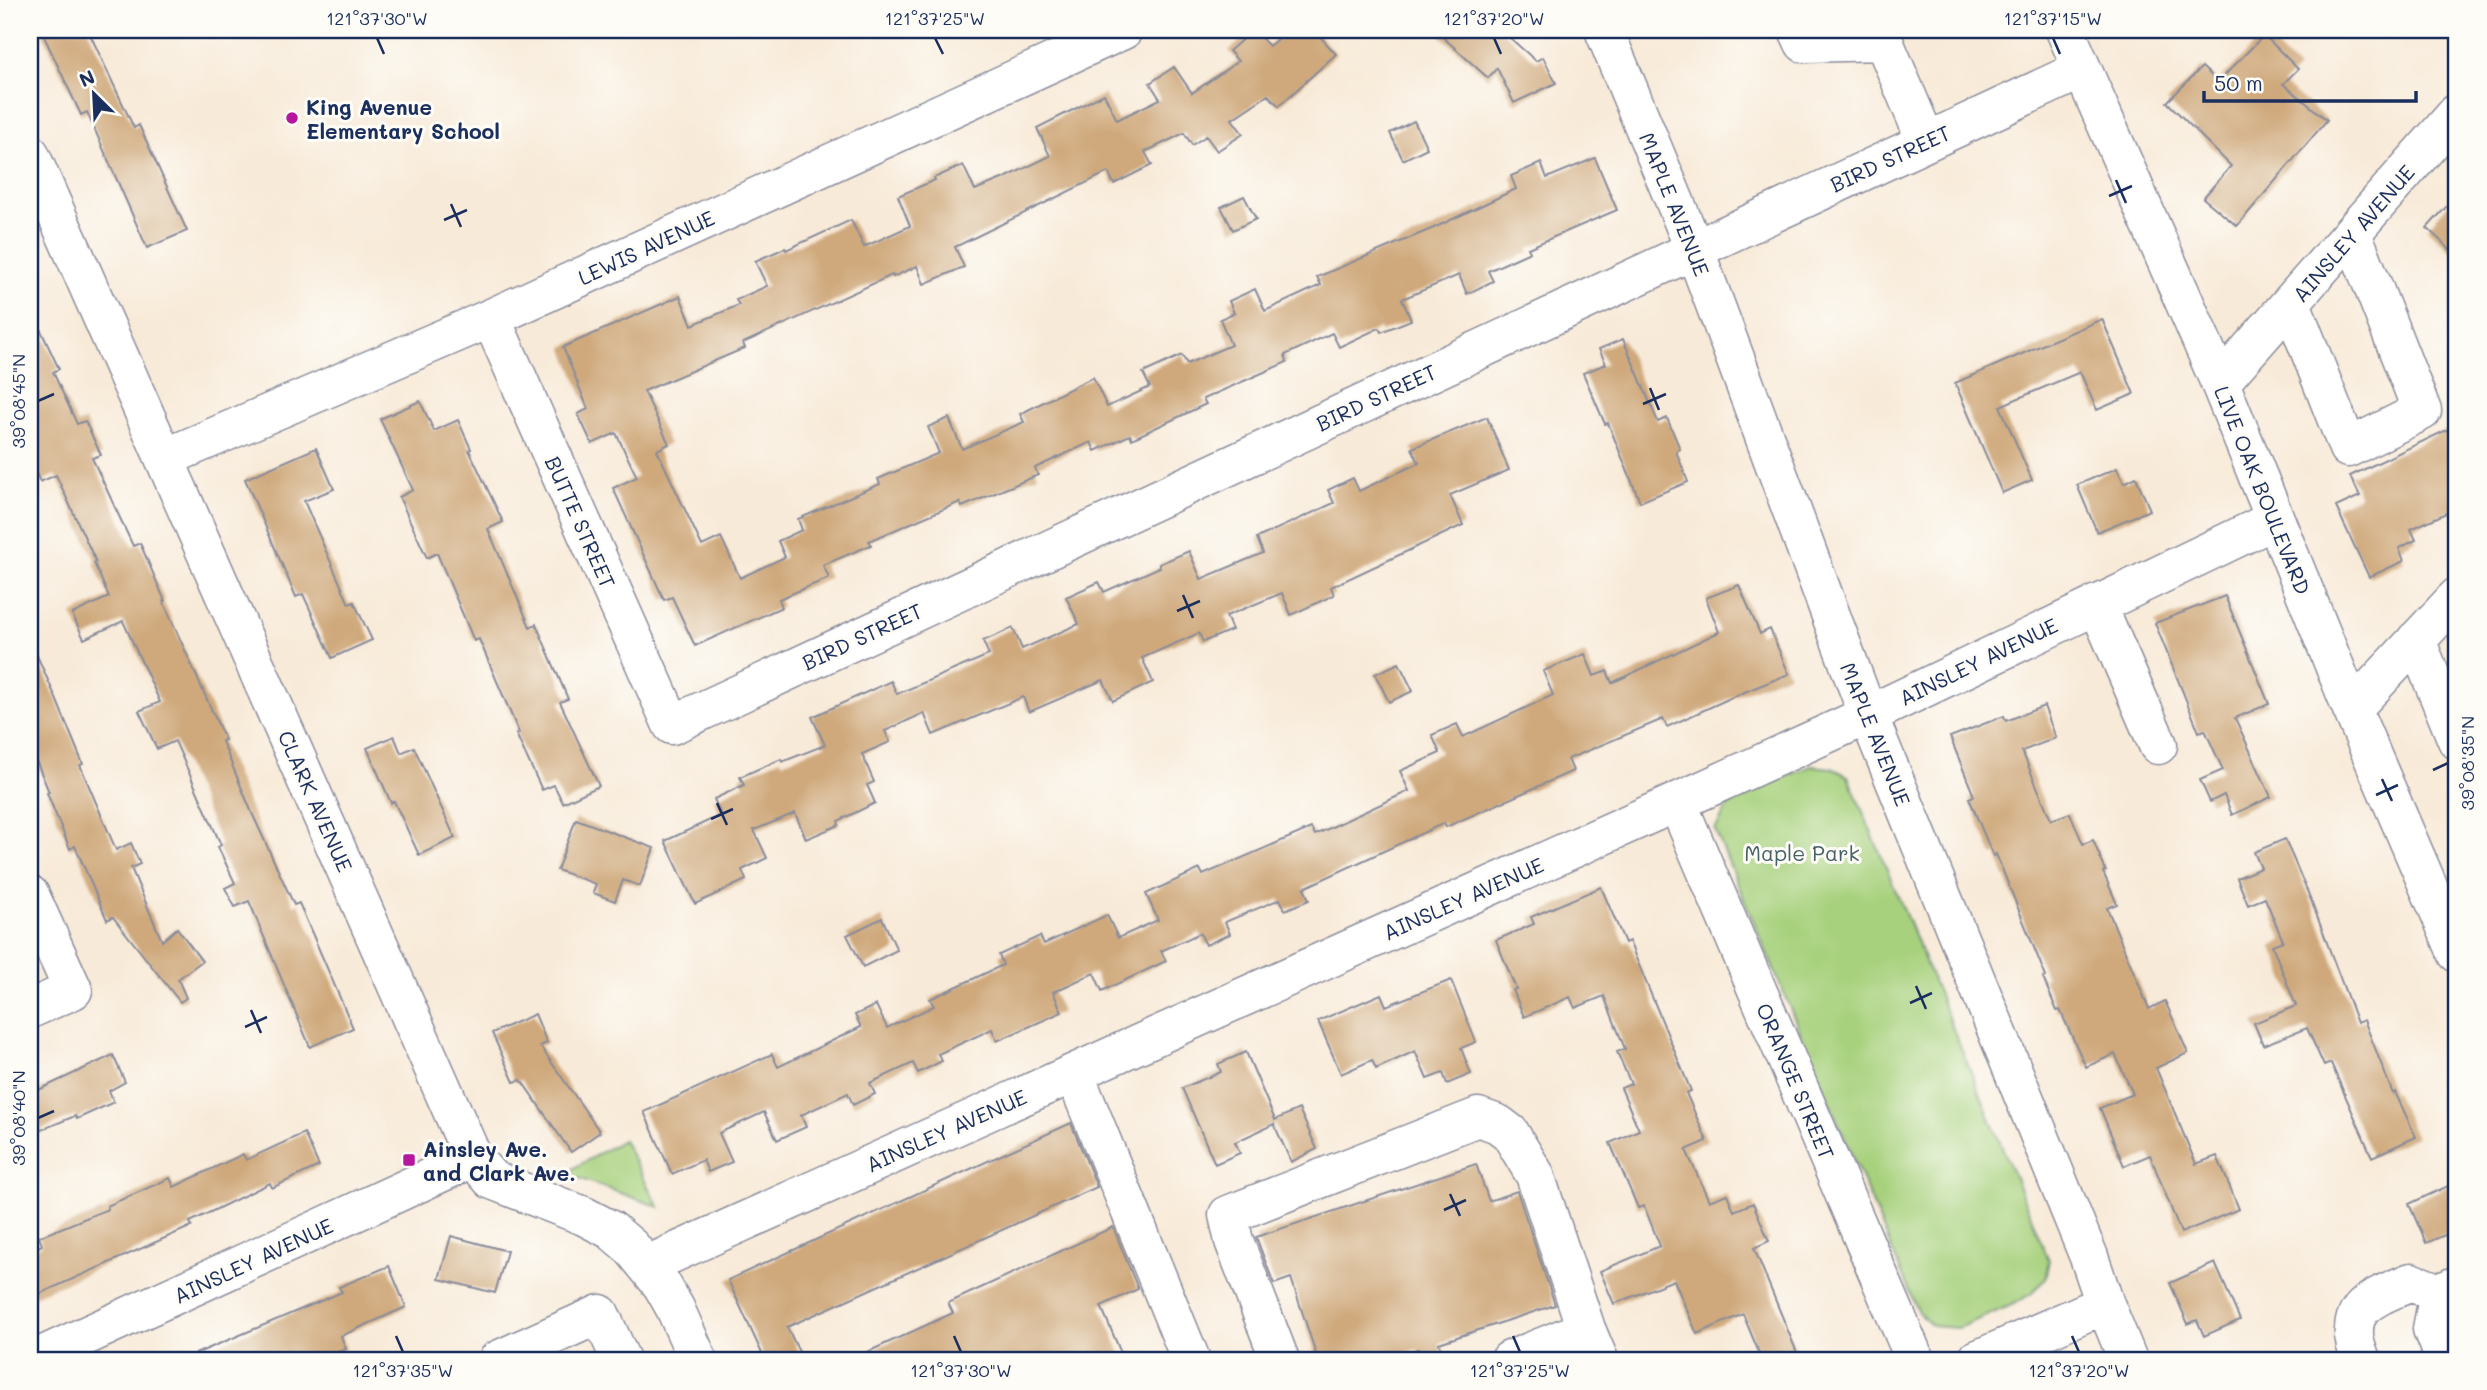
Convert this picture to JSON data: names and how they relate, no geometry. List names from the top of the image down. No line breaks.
{"streets":{"street":["BIRD STREET","MAPLE AVENUE","AINSLEY AVENUE","LEWIS AVENUE","LIVE OAK BOULEVARD","BUTTE STREET","CLARK AVENUE","ORANGE STREET"]},"crossings":[["BIRD STREET","MAPLE AVENUE"],["BIRD STREET","LIVE OAK BOULEVARD"],["BIRD STREET","BUTTE STREET"],["MAPLE AVENUE","AINSLEY AVENUE"],["AINSLEY AVENUE","LIVE OAK BOULEVARD"],["AINSLEY AVENUE","CLARK AVENUE"],["AINSLEY AVENUE","ORANGE STREET"],["LEWIS AVENUE","BUTTE STREET"],["LEWIS AVENUE","CLARK AVENUE"]],"parks":["Maple Park"],"places":{"other":["King Avenue Elementary School"],"transit":["Ainsley Ave. and Clark Ave."]},"scale_bar":"50 m","north":"top left","coordinates":["121°37'30\"W","121°37'25\"W","121°37'20\"W","121°37'15\"W","39°08'45\"N","39°08'35\"N","39°08'40\"N","121°37'35\"W"]}
